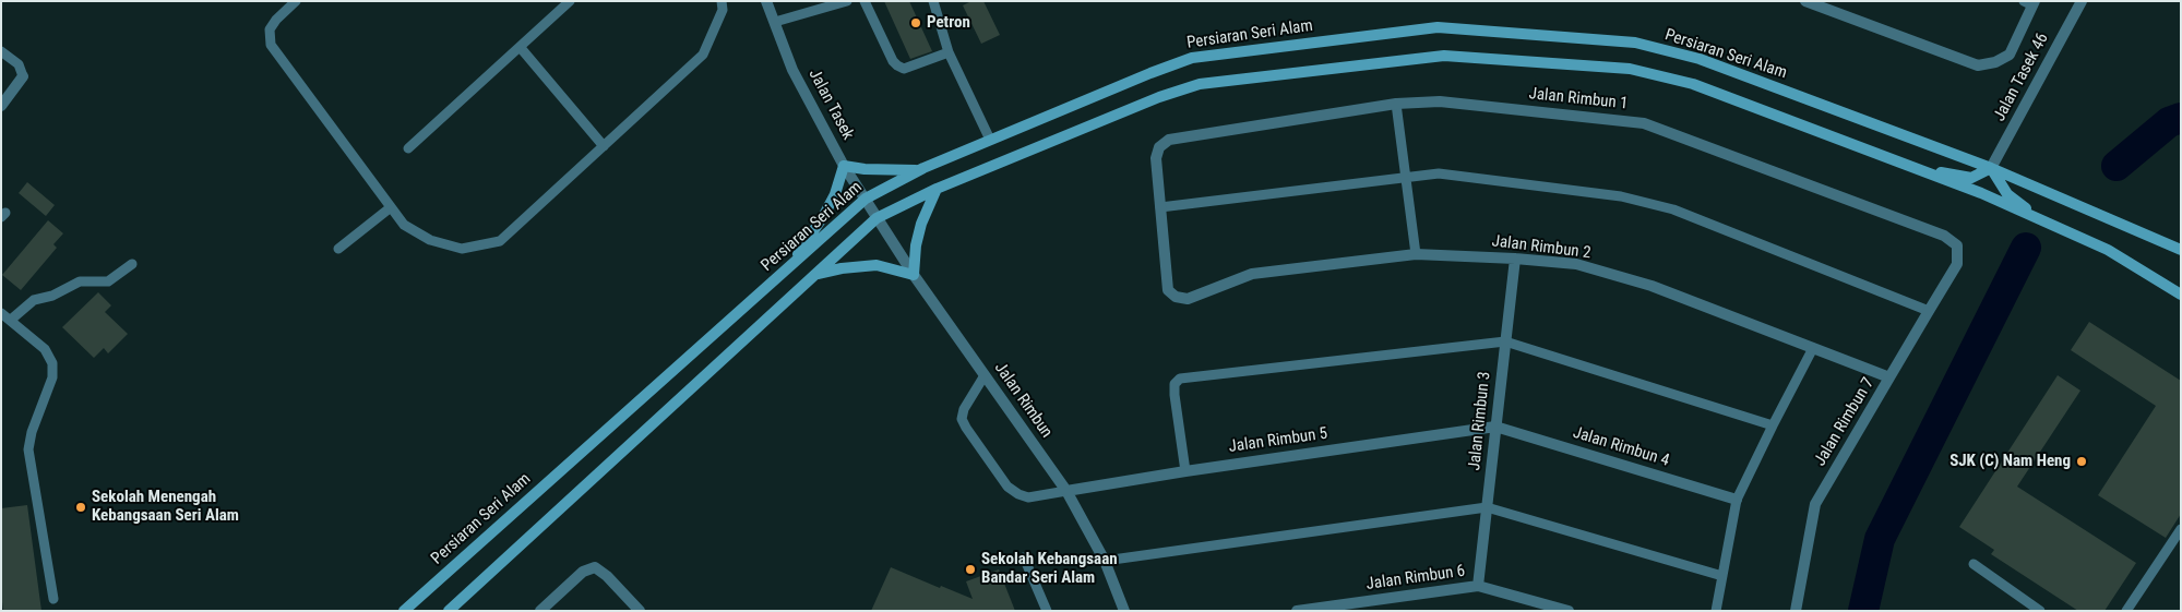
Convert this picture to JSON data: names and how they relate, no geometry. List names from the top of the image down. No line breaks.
{"streets":{"main road":["Persiaran Seri Alam"],"street":["Jalan Tasek 46","Jalan Rimbun 1","Jalan Tasek","Jalan Rimbun 2","Jalan Rimbun","Jalan Rimbun 3","Jalan Rimbun 7","Jalan Rimbun 5","Jalan Rimbun 4","Jalan Rimbun 6"]},"crossings":[["Persiaran Seri Alam","Jalan Tasek 46"],["Persiaran Seri Alam","Jalan Tasek"],["Jalan Rimbun 1","Jalan Rimbun 2"],["Jalan Rimbun 1","Jalan Rimbun 7"],["Jalan Tasek","Jalan Rimbun"],["Jalan Rimbun 2","Jalan Rimbun 3"],["Jalan Rimbun 2","Jalan Rimbun 7"],["Jalan Rimbun","Jalan Rimbun 5"],["Jalan Rimbun 3","Jalan Rimbun 5"],["Jalan Rimbun 3","Jalan Rimbun 4"],["Jalan Rimbun 3","Jalan Rimbun 6"],["Jalan Rimbun 5","Jalan Rimbun 4"]],"places":["Petron","SJK (C) Nam Heng","Sekolah Menengah Kebangsaan Seri Alam","Sekolah Kebangsaan Bandar Seri Alam"]}
